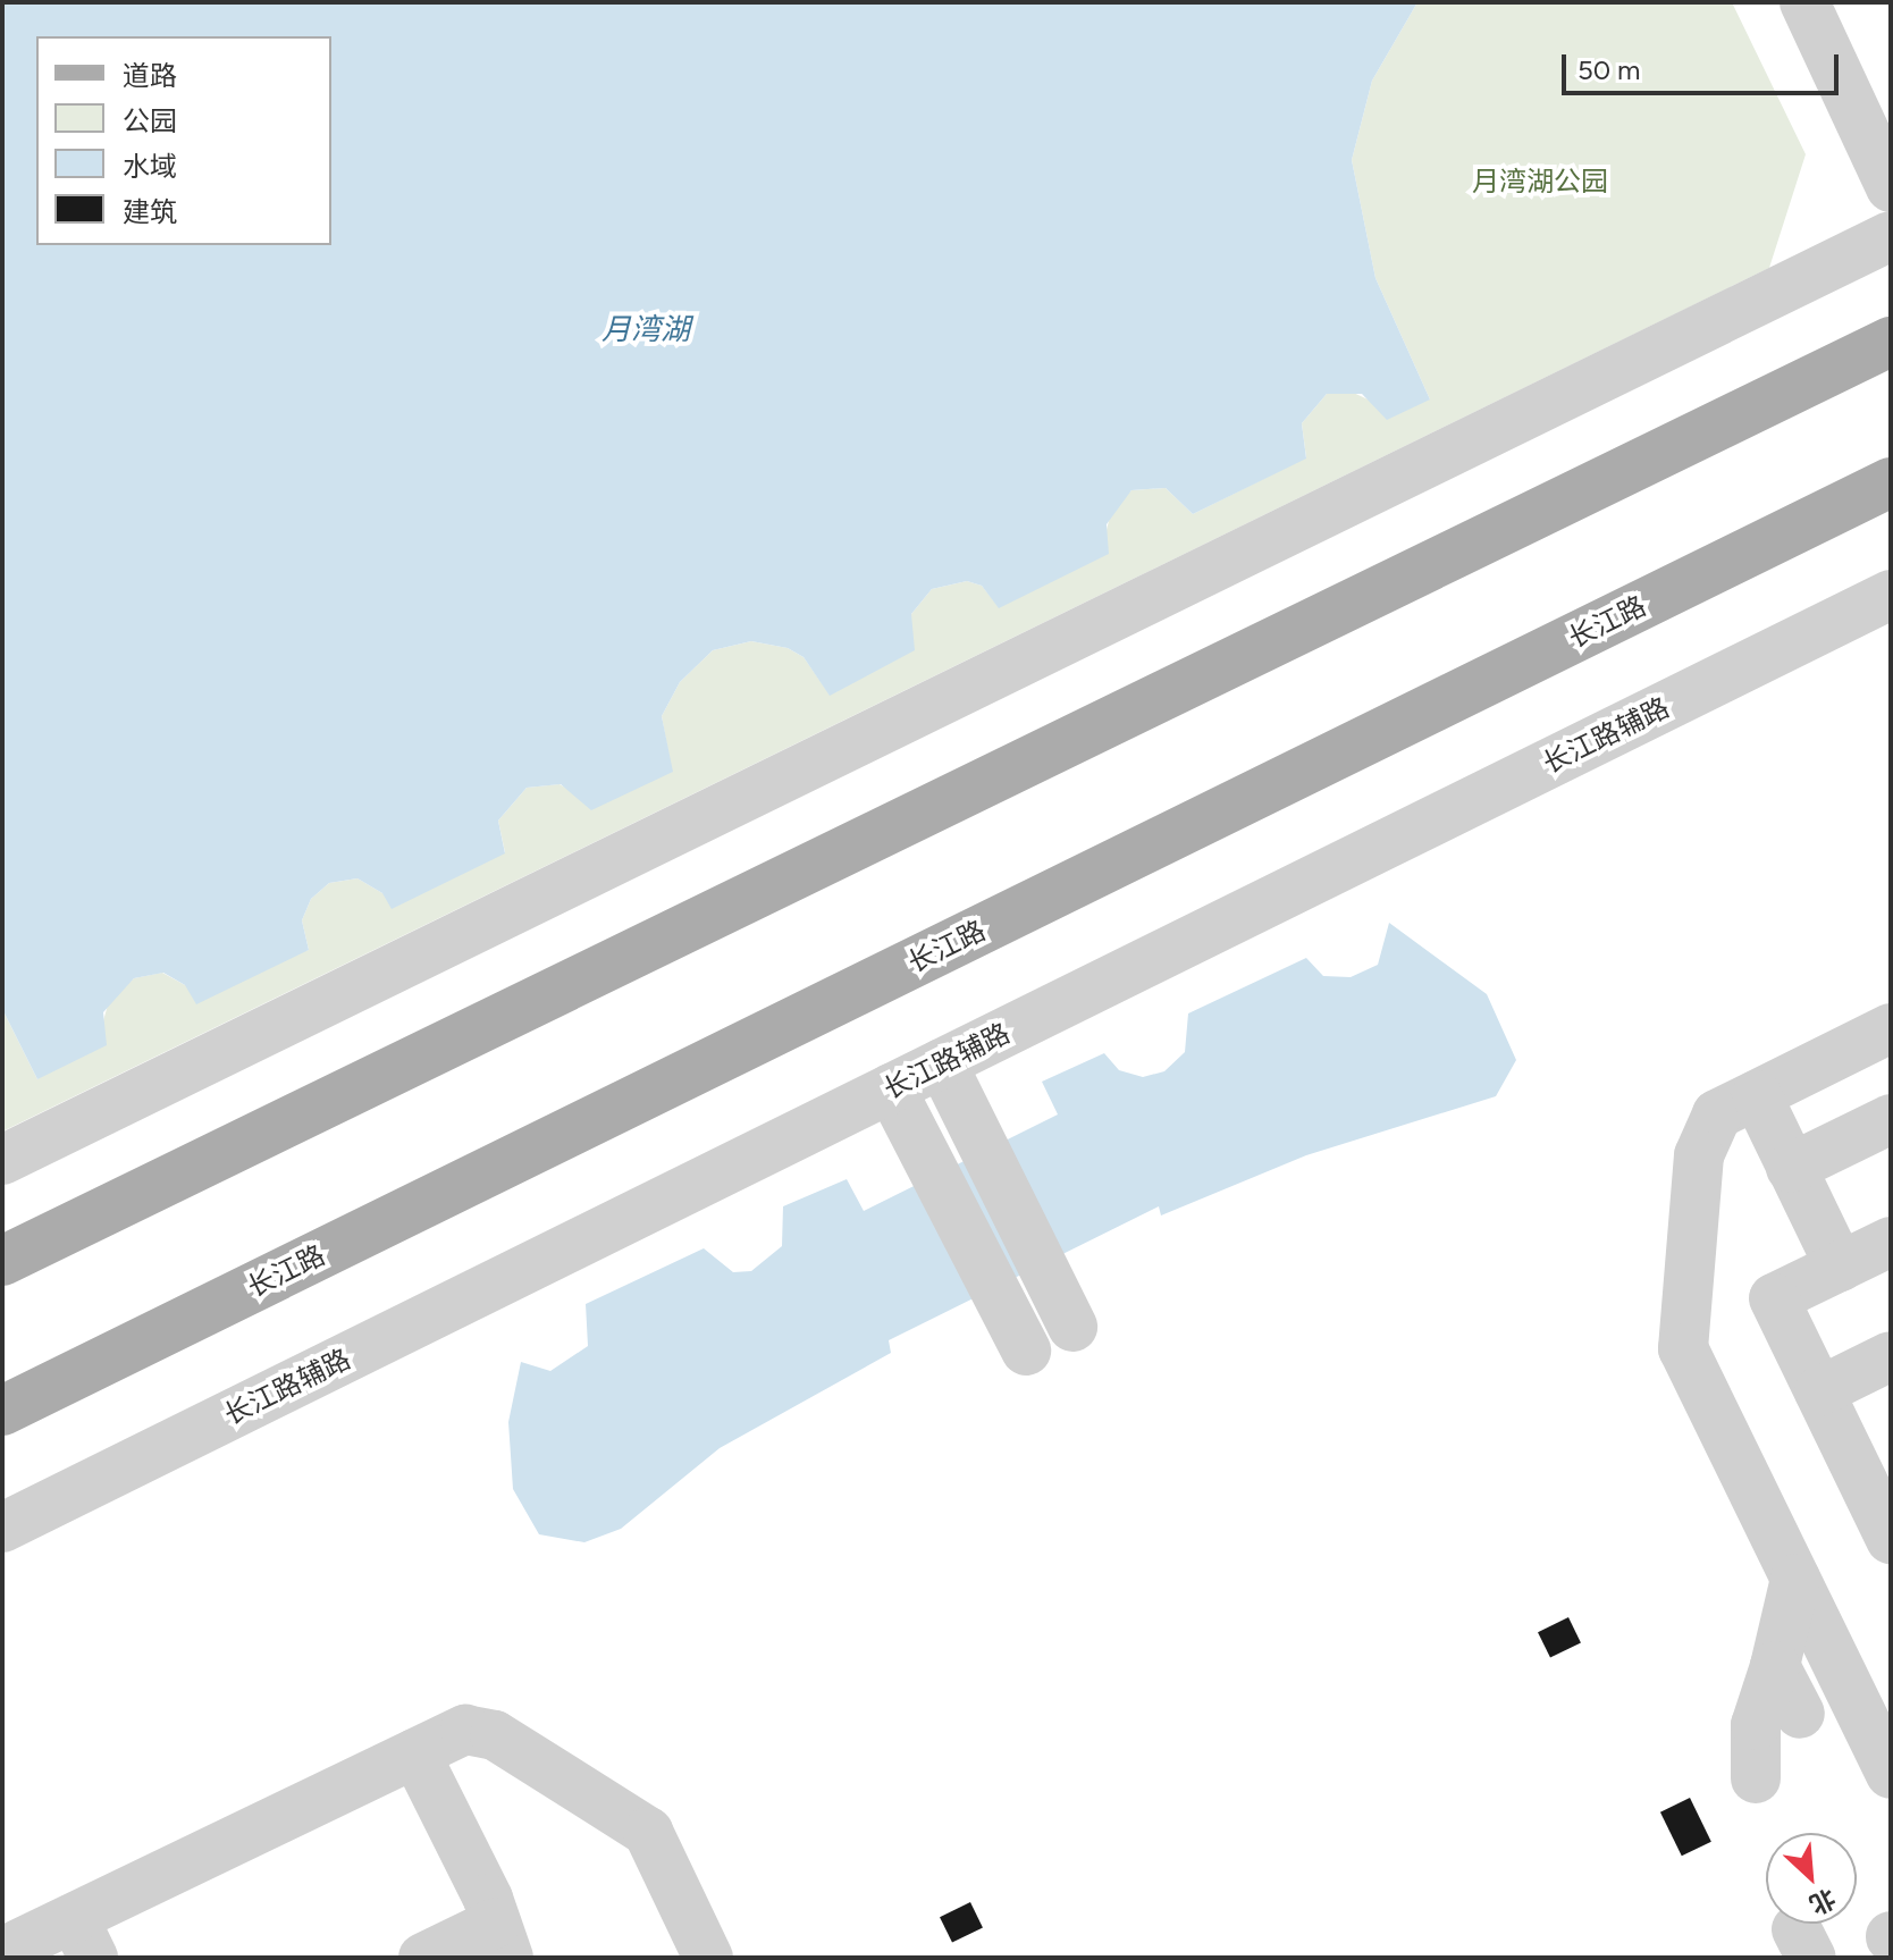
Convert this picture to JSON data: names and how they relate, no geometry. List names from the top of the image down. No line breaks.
{"streets":{"main road":["长江路"],"street":["长江路辅路"]},"water":["月湾湖"],"parks":["月湾湖公园"],"legend":["道路","公园","水域","建筑"],"scale_bar":"50 m","north":"bottom right"}
